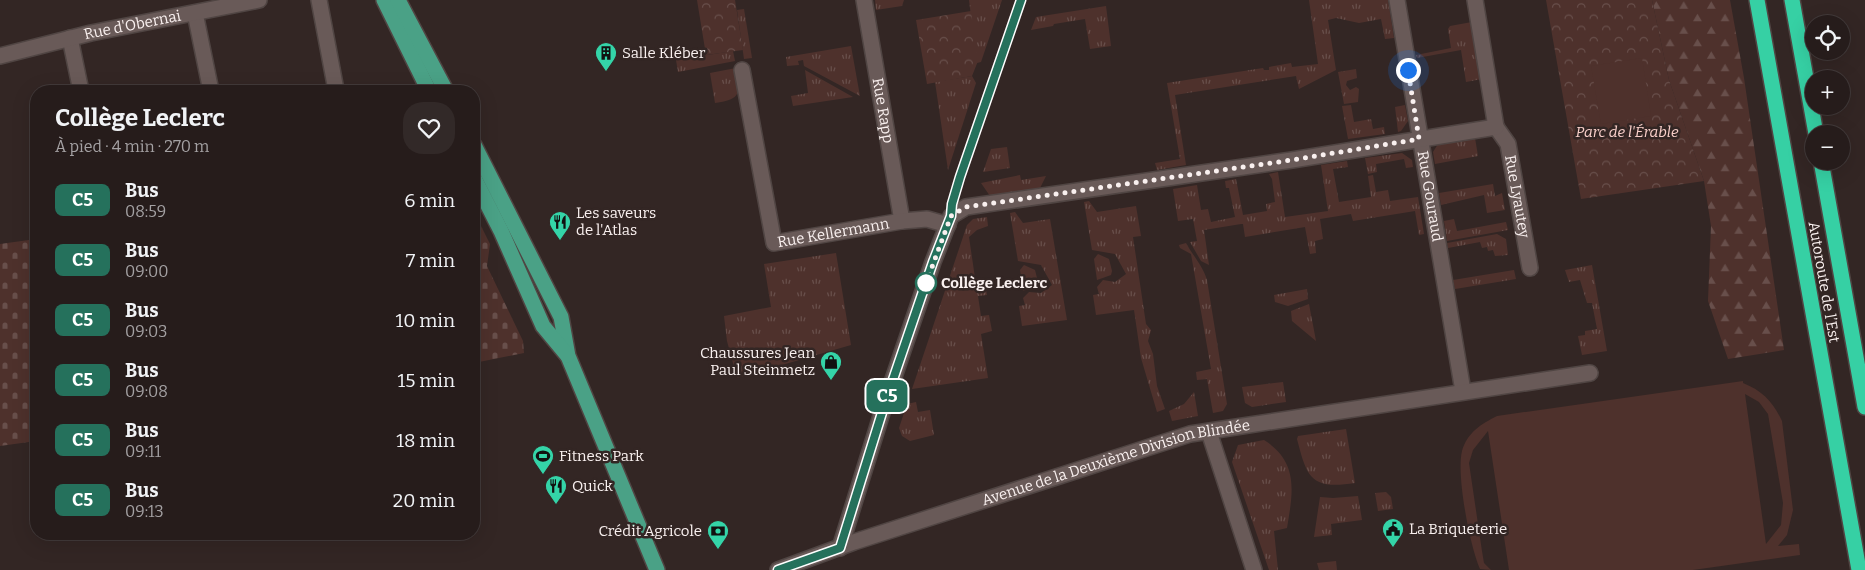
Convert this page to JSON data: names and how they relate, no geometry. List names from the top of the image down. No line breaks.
{"streets":{"highway":["Autoroute de l’Est"],"street":["Rue d'Obernai","Rue Rapp","Rue Gouraud","Rue Lyautey","Rue Kellermann","Avenue de la Deuxième Division Blindée"]},"crossings":[["Rue Rapp","Rue Kellermann"],["Rue Gouraud","Avenue de la Deuxième Division Blindée"]],"parks":["Parc de l'Érable"],"places":{"building":["Salle Kléber"],"restaurant":["Les saveurs de l'Atlas","Quick"],"other":["Collège Leclerc"],"shop":["Chaussures Jean Paul Steinmetz"],"sports":["Fitness Park"],"public building":["La Briqueterie"],"bank":["Crédit Agricole"]},"lines":["bus line C5"],"page":{"on_map":"C5","map_buttons":["+","−"],"heading":["Collège Leclerc","À pied · 4 min · 270 m"],"list":[{"mark":"C5","name":"Bus","note":"08:59","value":"6 min"},{"mark":"C5","name":"Bus","note":"09:00","value":"7 min"},{"mark":"C5","name":"Bus","note":"09:03","value":"10 min"},{"mark":"C5","name":"Bus","note":"09:08","value":"15 min"},{"mark":"C5","name":"Bus","note":"09:11","value":"18 min"},{"mark":"C5","name":"Bus","note":"09:13","value":"20 min"}]}}
